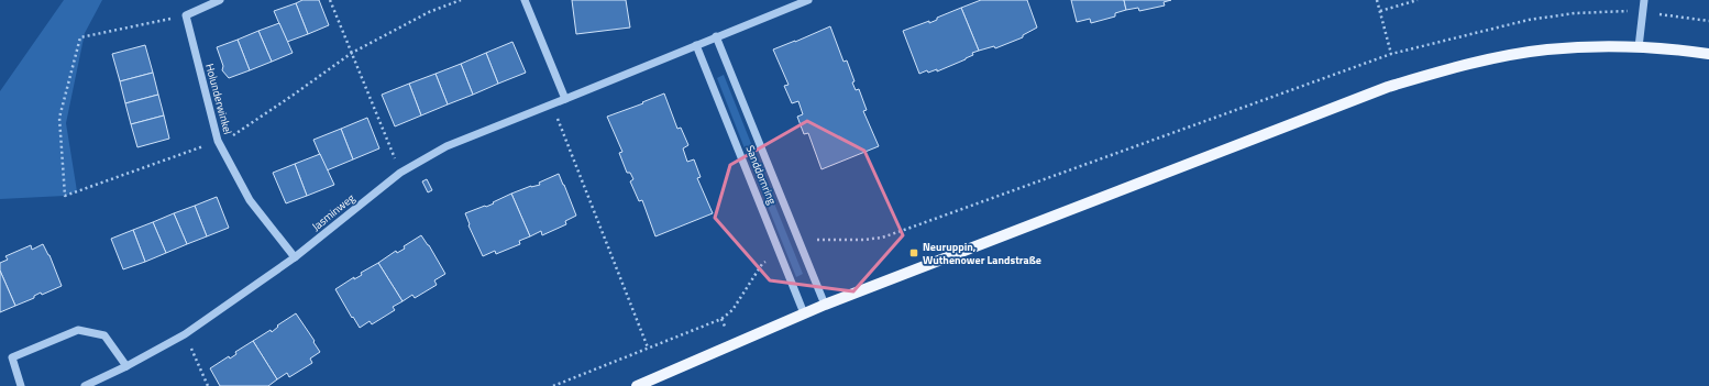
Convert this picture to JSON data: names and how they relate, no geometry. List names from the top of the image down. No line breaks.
{"streets":{"street":["Holunderwinkel","Sanddornring","Jasminweg"]},"crossings":[["Holunderwinkel","Jasminweg"]],"places":{"transit":["Neuruppin, Wuthenower Landstraße"]}}
